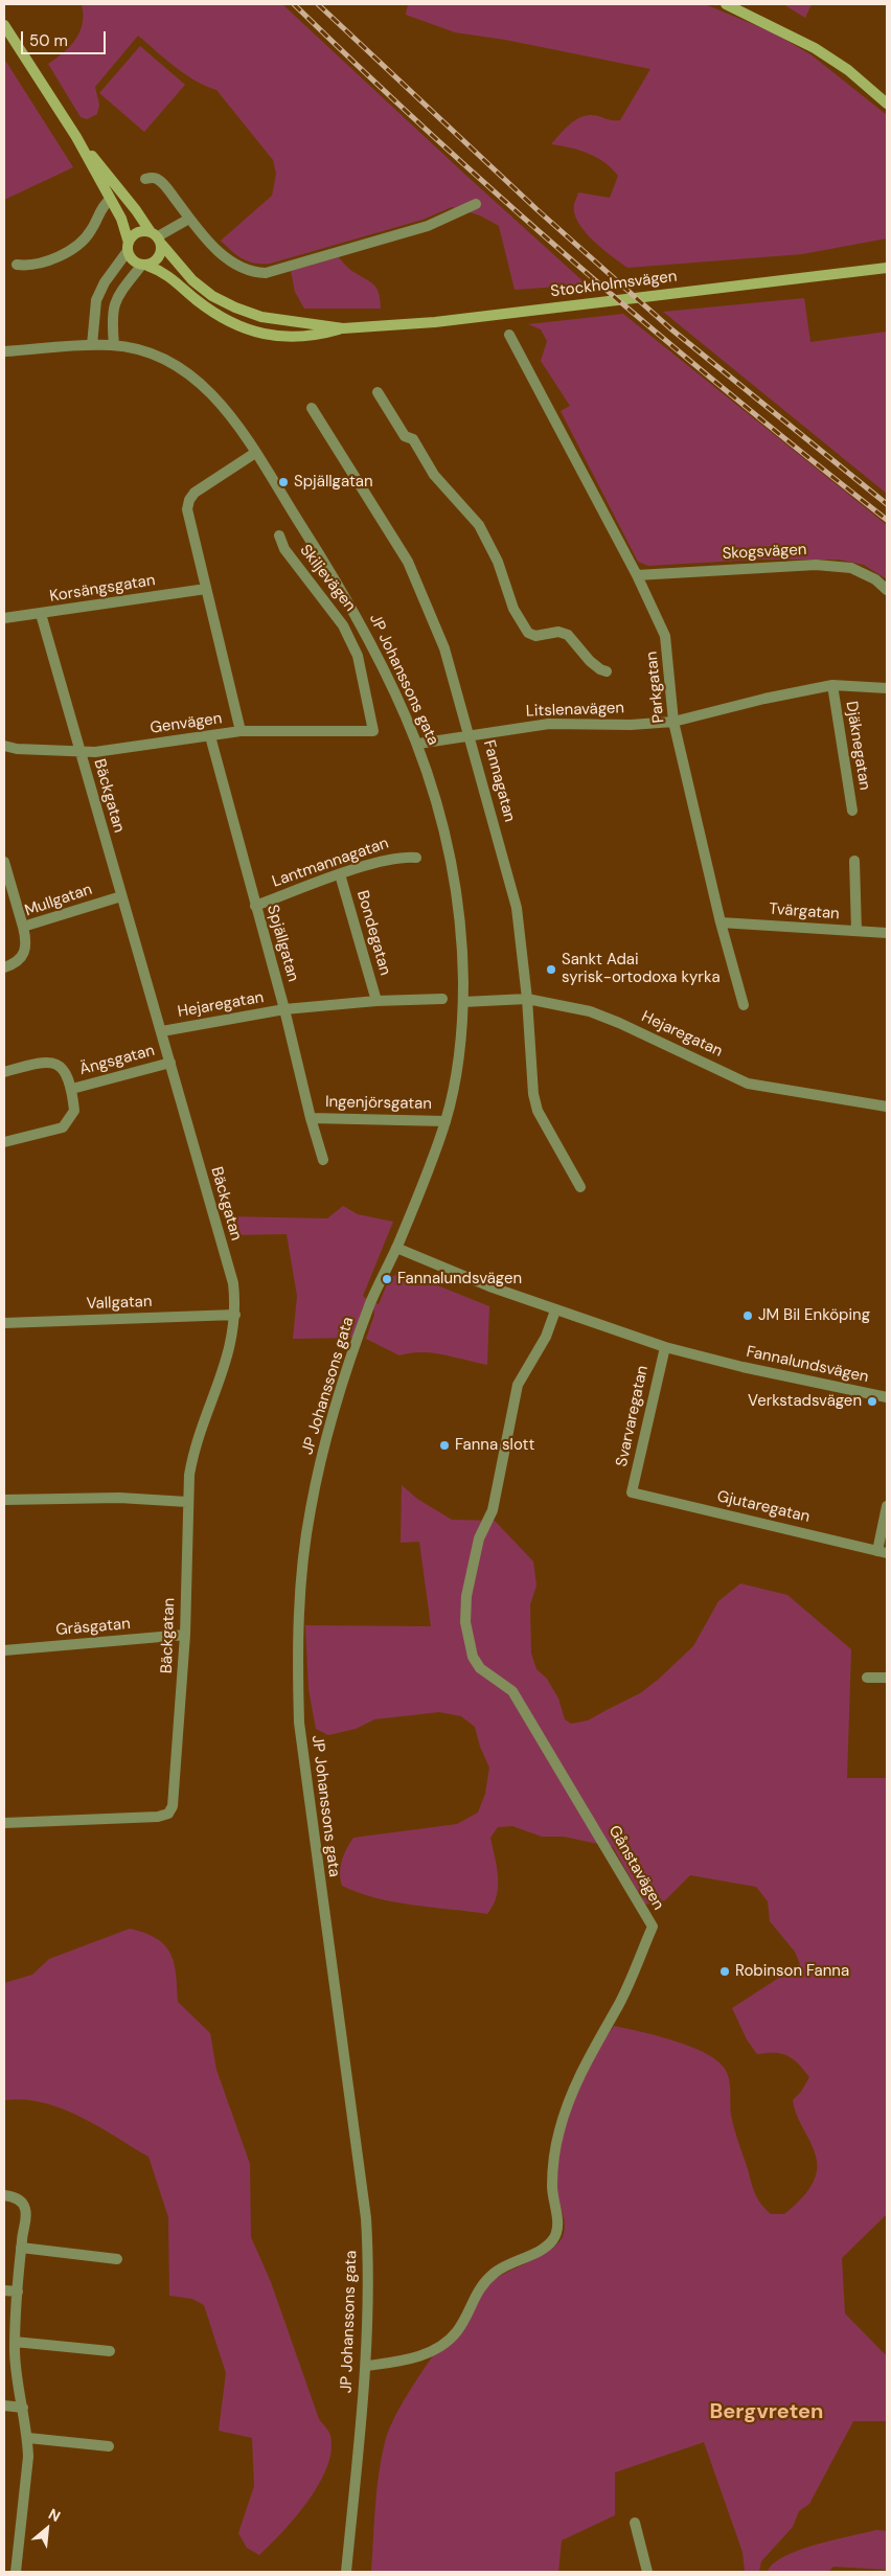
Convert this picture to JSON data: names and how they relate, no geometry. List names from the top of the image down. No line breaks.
{"streets":{"main road":["Stockholmsvägen"],"street":["Skogsvägen","Skiljevägen","Korsängsgatan","JP Johanssons gata","Parkgatan","Litslenavägen","Genvägen","Djäknegatan","Fannagatan","Bäckgatan","Lantmannagatan","Mullgatan","Tvärgatan","Bondegatan","Spjällgatan","Hejaregatan","Ängsgatan","Ingenjörsgatan","Vallgatan","Fannalundsvägen","Svarvaregatan","Gjutaregatan","Gräsgatan","Gånstavägen"]},"crossings":[["Skogsvägen","Parkgatan"],["Skiljevägen","Genvägen"],["Korsängsgatan","Bäckgatan"],["JP Johanssons gata","Litslenavägen"],["JP Johanssons gata","Hejaregatan"],["JP Johanssons gata","Ingenjörsgatan"],["JP Johanssons gata","Fannalundsvägen"],["JP Johanssons gata","Gånstavägen"],["Parkgatan","Litslenavägen"],["Parkgatan","Tvärgatan"],["Litslenavägen","Djäknegatan"],["Litslenavägen","Fannagatan"],["Genvägen","Bäckgatan"],["Genvägen","Spjällgatan"],["Fannagatan","Hejaregatan"],["Bäckgatan","Mullgatan"],["Bäckgatan","Hejaregatan"],["Bäckgatan","Ängsgatan"],["Bäckgatan","Vallgatan"],["Bäckgatan","Gräsgatan"],["Lantmannagatan","Bondegatan"],["Lantmannagatan","Spjällgatan"],["Bondegatan","Hejaregatan"],["Spjällgatan","Hejaregatan"],["Spjällgatan","Ingenjörsgatan"],["Fannalundsvägen","Svarvaregatan"],["Fannalundsvägen","Gånstavägen"],["Svarvaregatan","Gjutaregatan"]],"districts":["Bergvreten"],"places":["Spjällgatan","Sankt Adai syrisk-ortodoxa kyrka","Fannalundsvägen","JM Bil Enköping","Verkstadsvägen","Fanna slott","Robinson Fanna"],"scale_bar":"50 m","north":"top right"}
